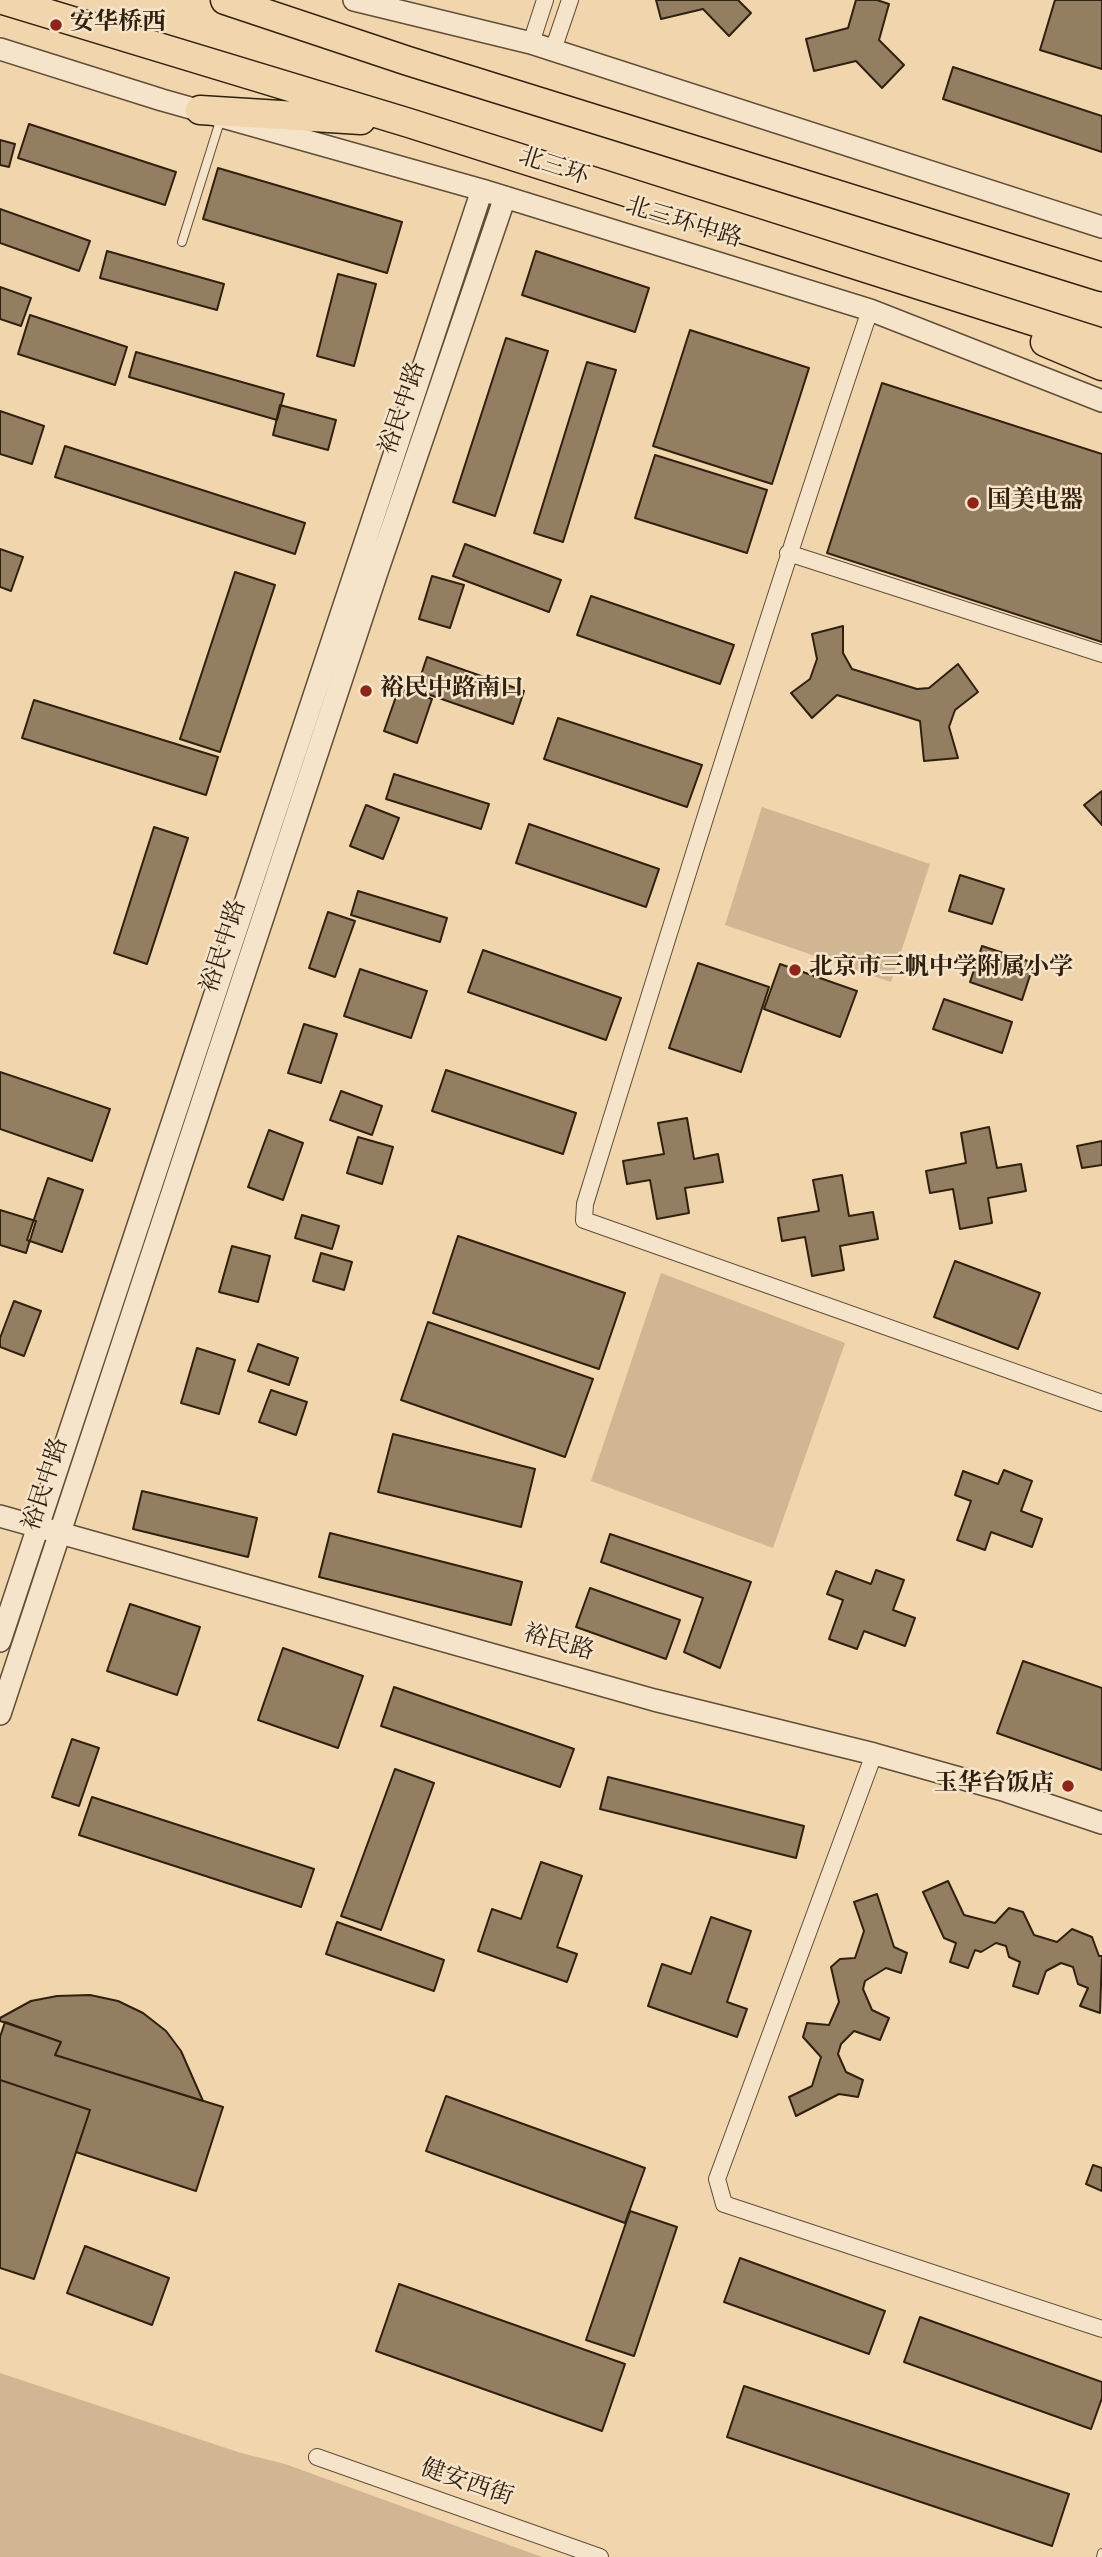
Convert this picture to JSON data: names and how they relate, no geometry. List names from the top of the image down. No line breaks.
{"streets":{"highway":["北三环"],"street":["北三环中路","裕民中路","裕民路","健安西街"]},"crossings":[["北三环中路","裕民中路"],["裕民中路","裕民路"]],"places":["安华桥西","国美电器","裕民中路南口","北京市三帆中学附属小学","玉华台饭店"]}
